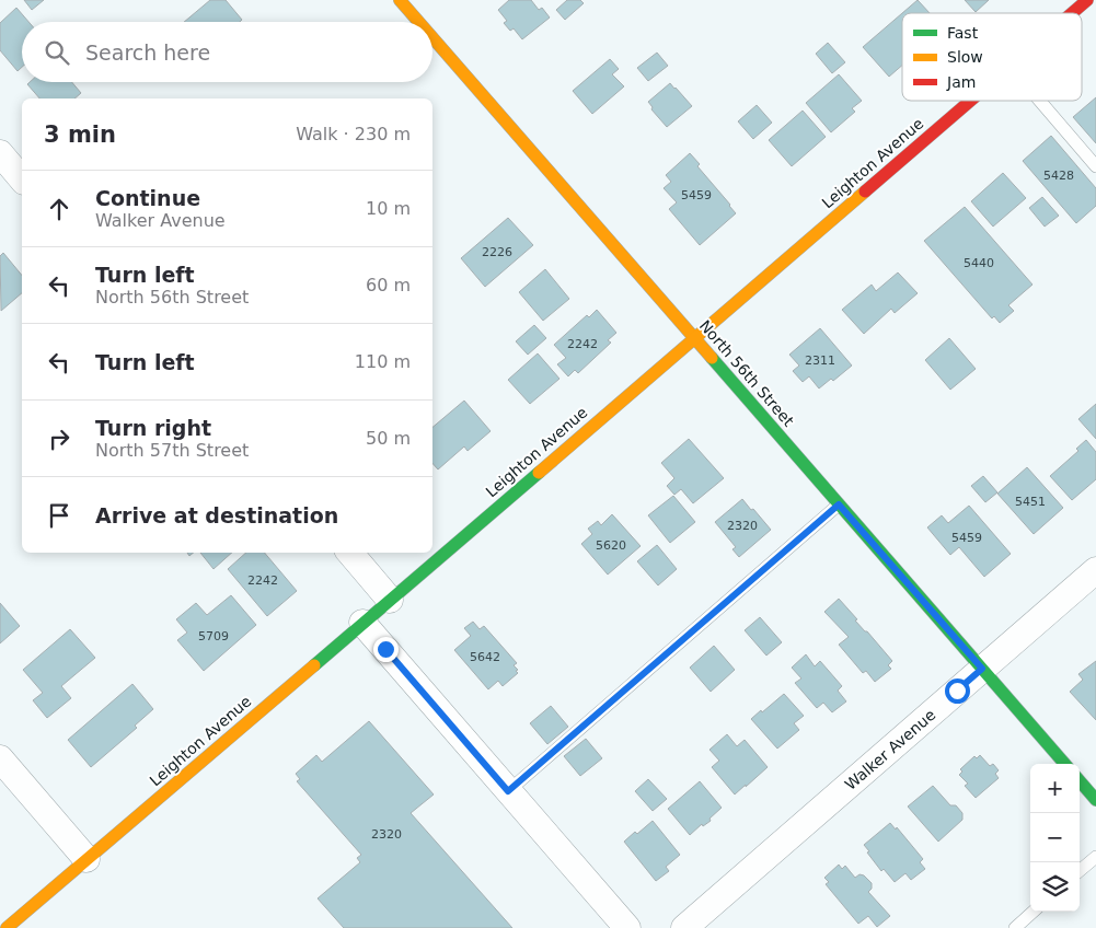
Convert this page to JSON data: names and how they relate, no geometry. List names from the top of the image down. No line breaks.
{"streets":{"street":["Leighton Avenue","North 56th Street","Walker Avenue"]},"crossings":[["Leighton Avenue","North 56th Street"],["North 56th Street","Walker Avenue"]],"house_numbers":["5428","5459","2226","5440","2242","2311","5451","2320","5459","5620","2242","5709","5642","2320"],"legend":["Fast","Slow","Jam"],"page":{"search":"Search here","heading":["3 min","Walk · 230 m"],"list":[["Continue","Walker Avenue","10 m"],["Turn left","North 56th Street","60 m"],["Turn left","110 m"],["Turn right","North 57th Street","50 m"],"Arrive at destination"],"map_buttons":["+","−"]}}
